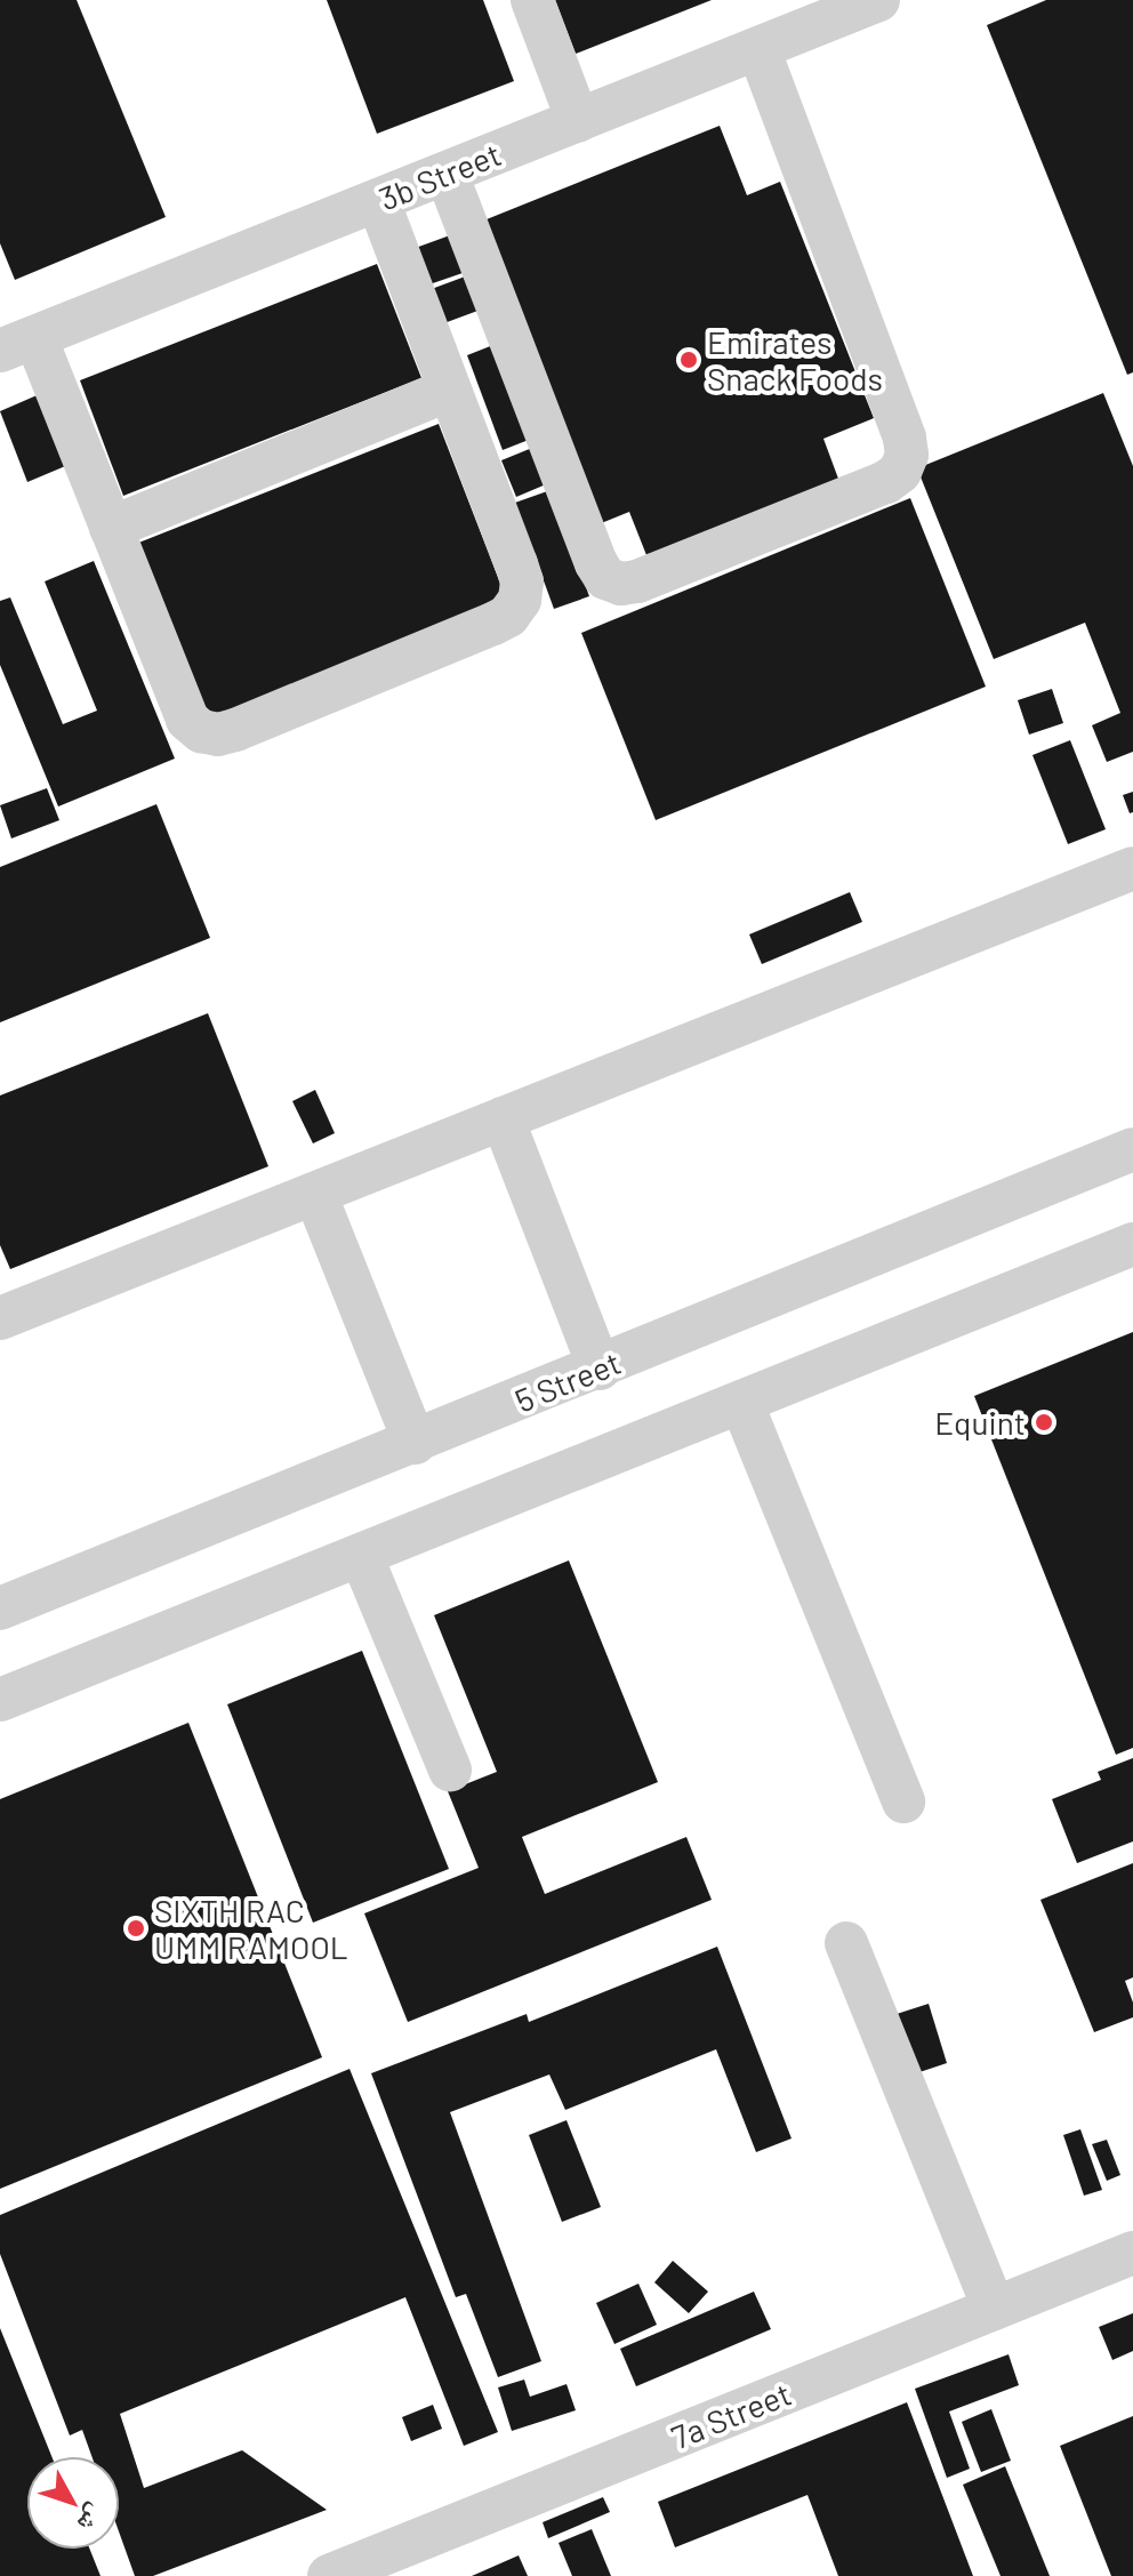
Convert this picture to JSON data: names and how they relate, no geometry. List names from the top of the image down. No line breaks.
{"streets":{"street":["3b Street","5 Street","7a Street"]},"places":["Emirates Snack Foods","Equint","SIXTH RAC UMM RAMOOL"],"north":"bottom right"}
